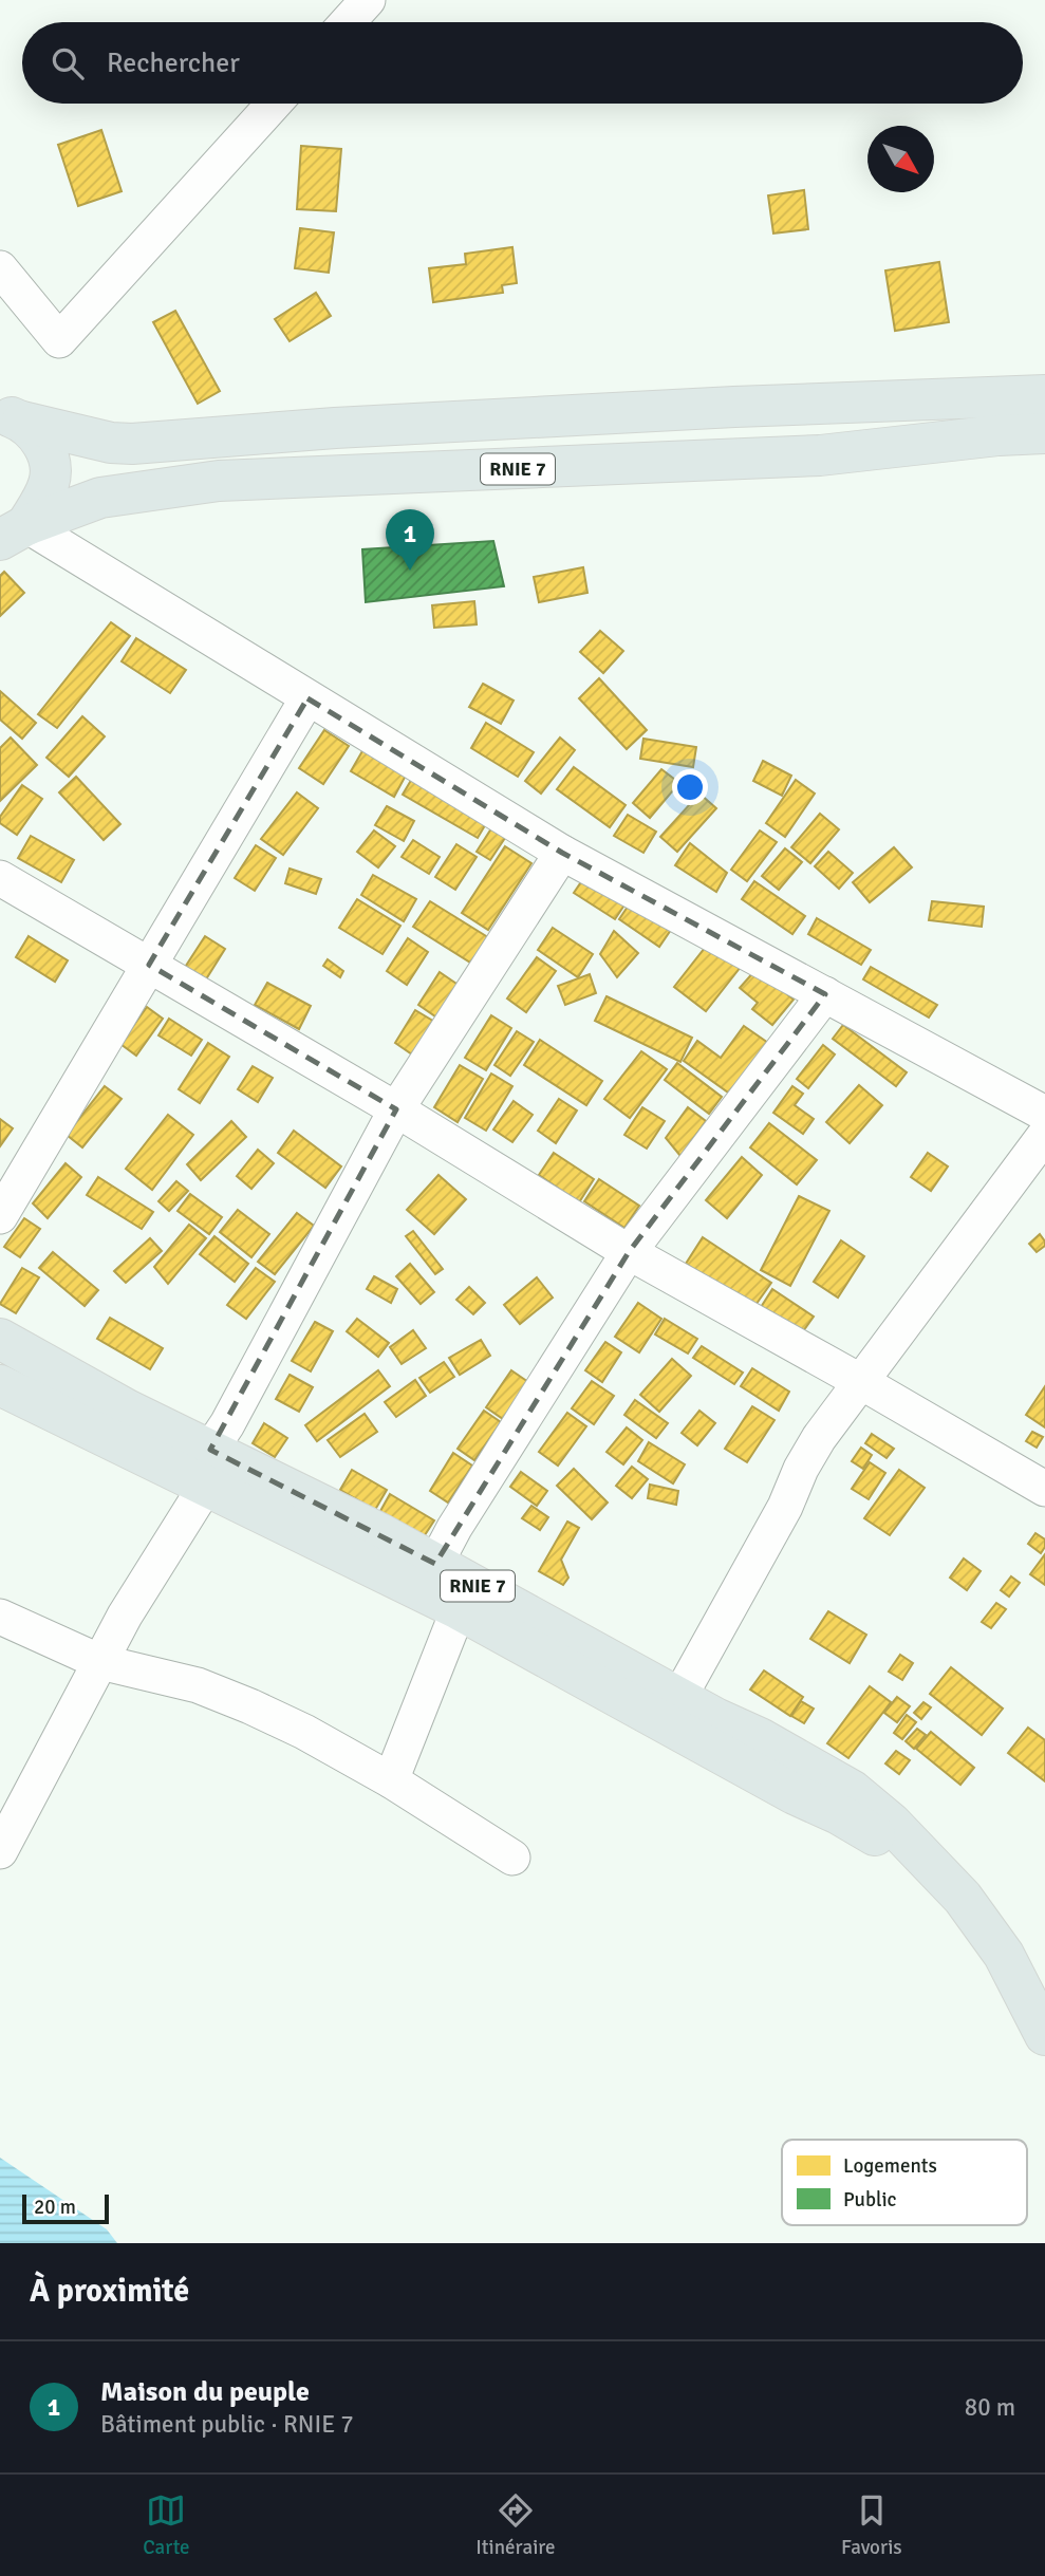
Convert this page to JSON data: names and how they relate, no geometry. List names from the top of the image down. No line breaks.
{"streets":{"main road":["RNIE 7"]},"legend":["Logements","Public"],"scale_bar":"20 m","north":"bottom right","page":{"search":"Rechercher","pins":"1","scale":"20 m","heading":"À proximité","list":[{"mark":"1","name":"Maison du peuple","note":"Bâtiment public · RNIE 7","value":"80 m"}],"nav":["Carte","Itinéraire","Favoris"]}}
